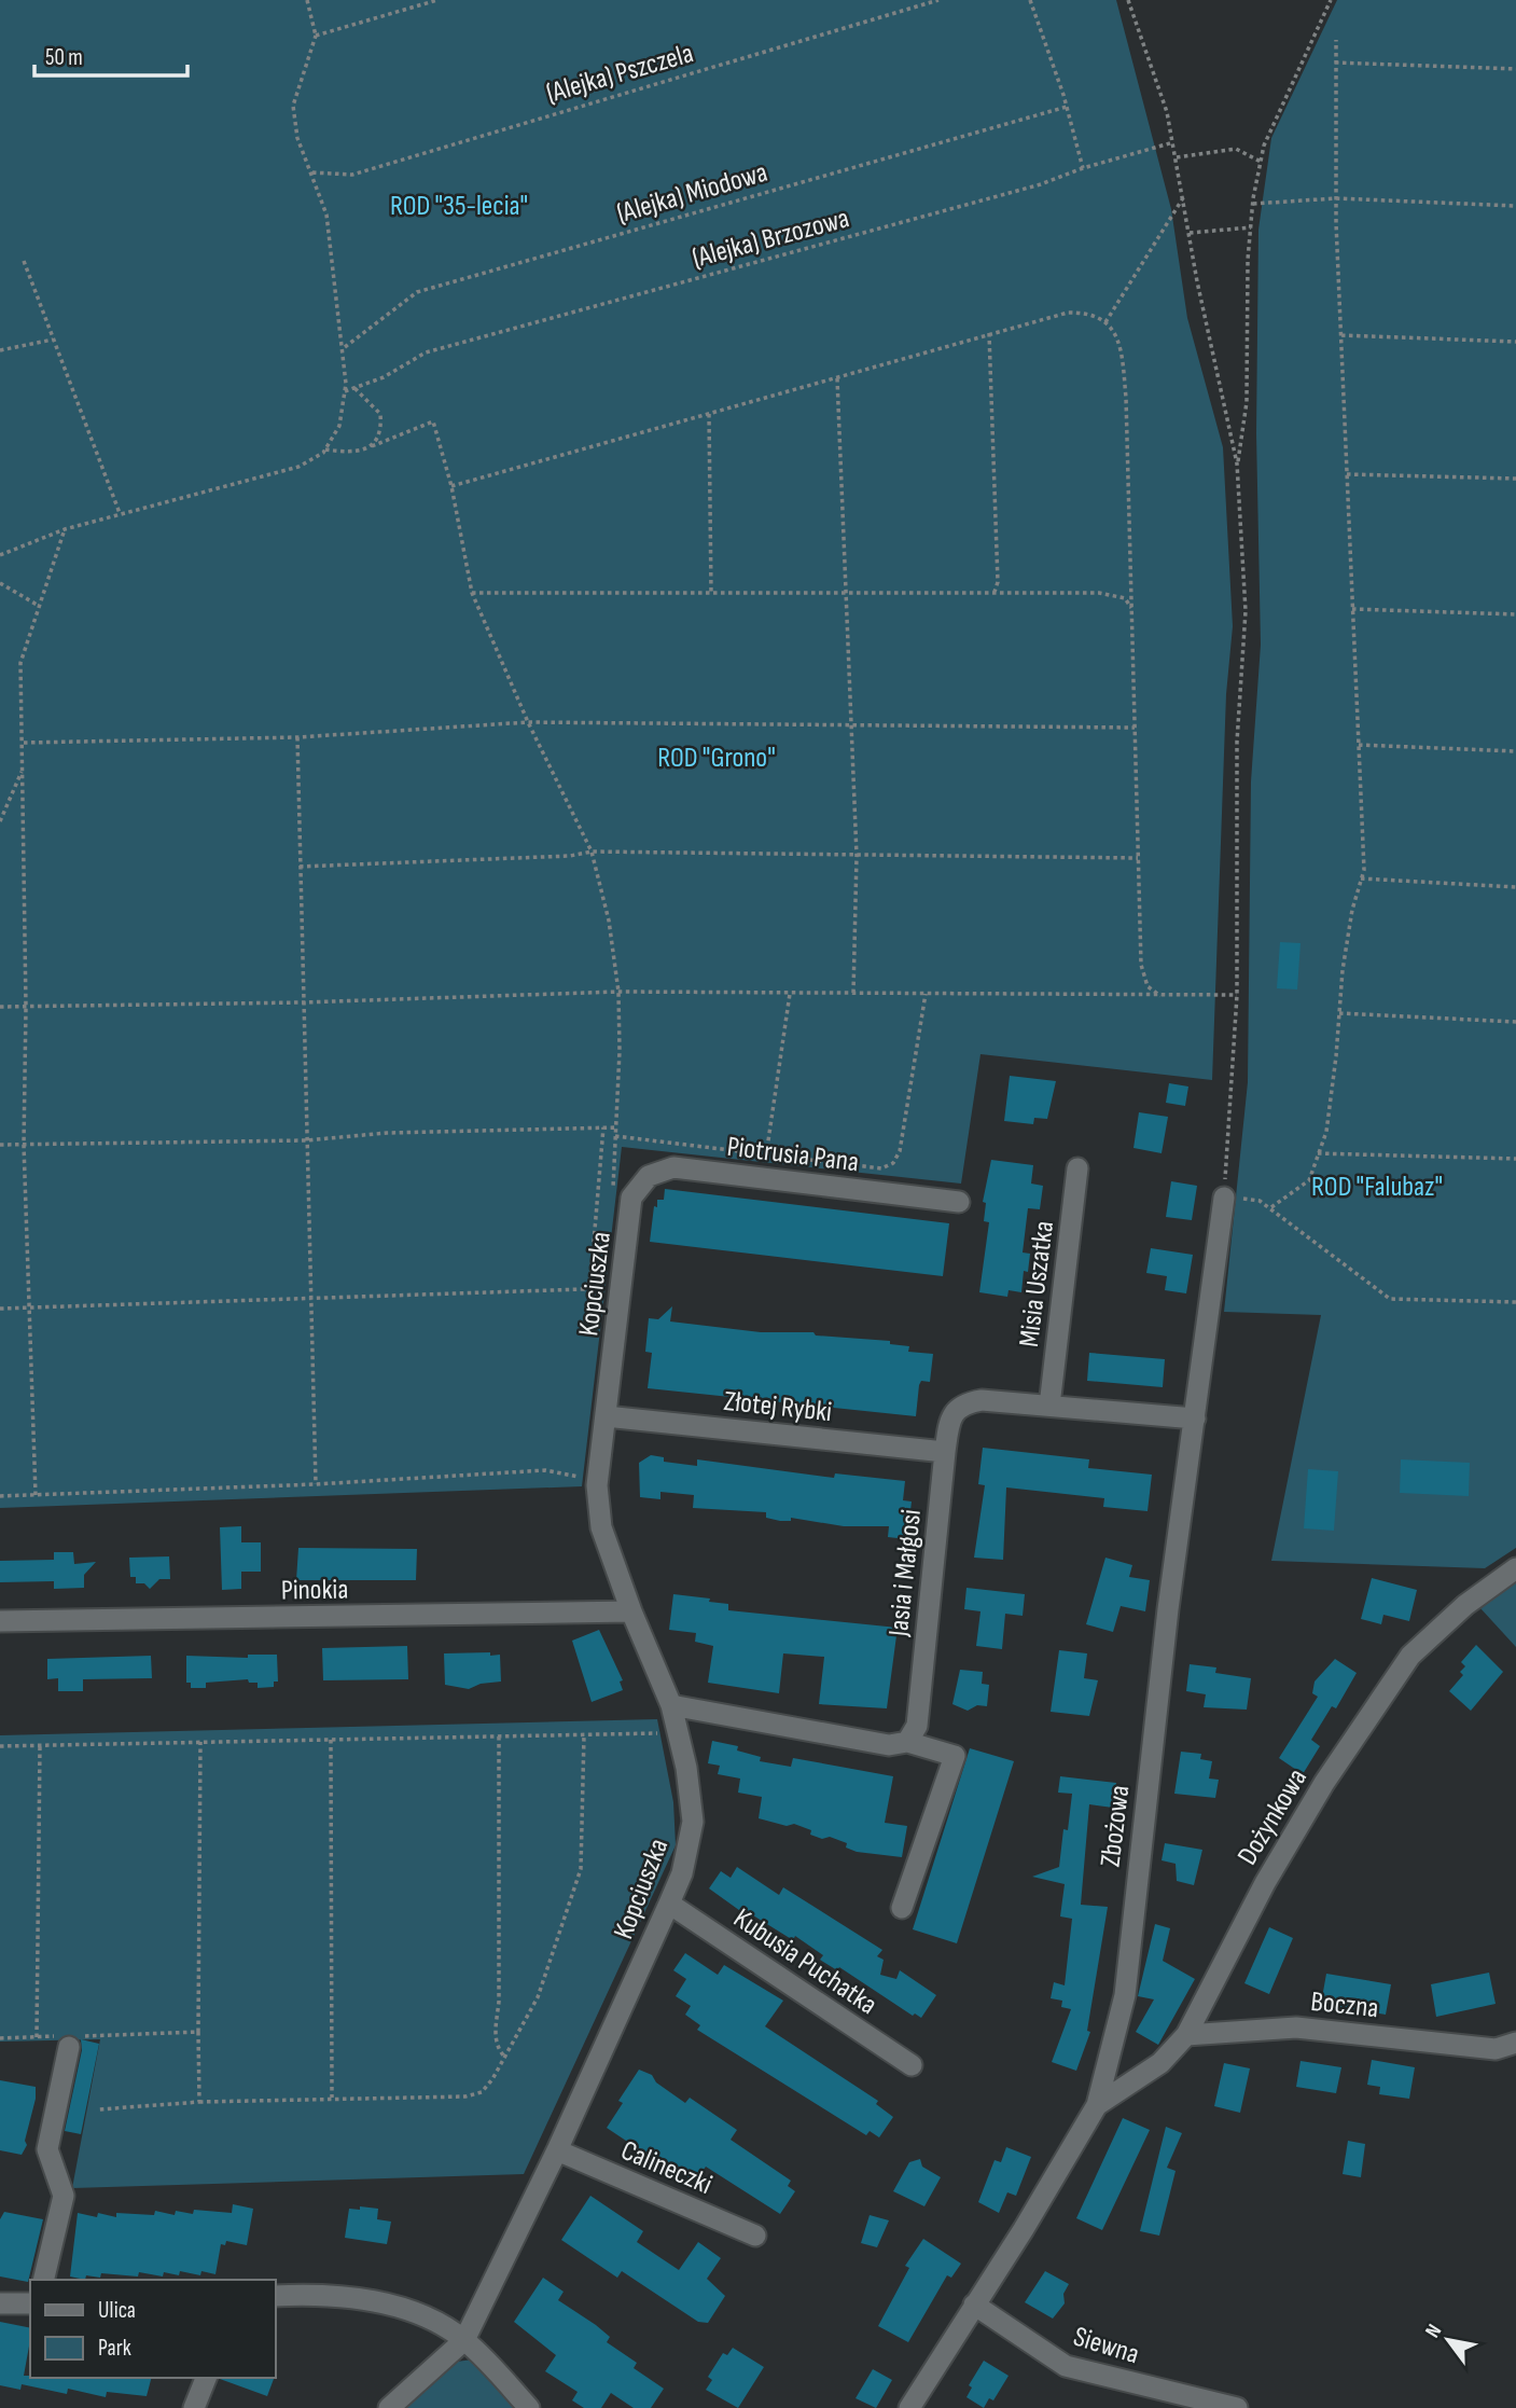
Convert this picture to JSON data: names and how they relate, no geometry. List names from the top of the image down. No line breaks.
{"streets":{"street":["Piotrusia Pana","Kopciuszka","Misia Uszatka","Złotej Rybki","Jasia i Małgosi","Pinokia","Dożynkowa","Zbożowa","Kubusia Puchatka","Boczna","Calineczki","Siewna"],"path":["(Alejka) Pszczela","(Alejka) Miodowa","(Alejka) Brzozowa"]},"crossings":[["Piotrusia Pana","Kopciuszka"],["Kopciuszka","Złotej Rybki"],["Kopciuszka","Pinokia"],["Kopciuszka","Kubusia Puchatka"],["Kopciuszka","Calineczki"],["Misia Uszatka","Jasia i Małgosi"],["Złotej Rybki","Jasia i Małgosi"],["Jasia i Małgosi","Zbożowa"],["Dożynkowa","Zbożowa"],["Dożynkowa","Boczna"],["Zbożowa","Siewna"]],"parks":["ROD \"35-lecia\"","ROD \"Grono\"","ROD \"Falubaz\""],"legend":["Ulica","Park"],"scale_bar":"50 m","north":"top left"}
